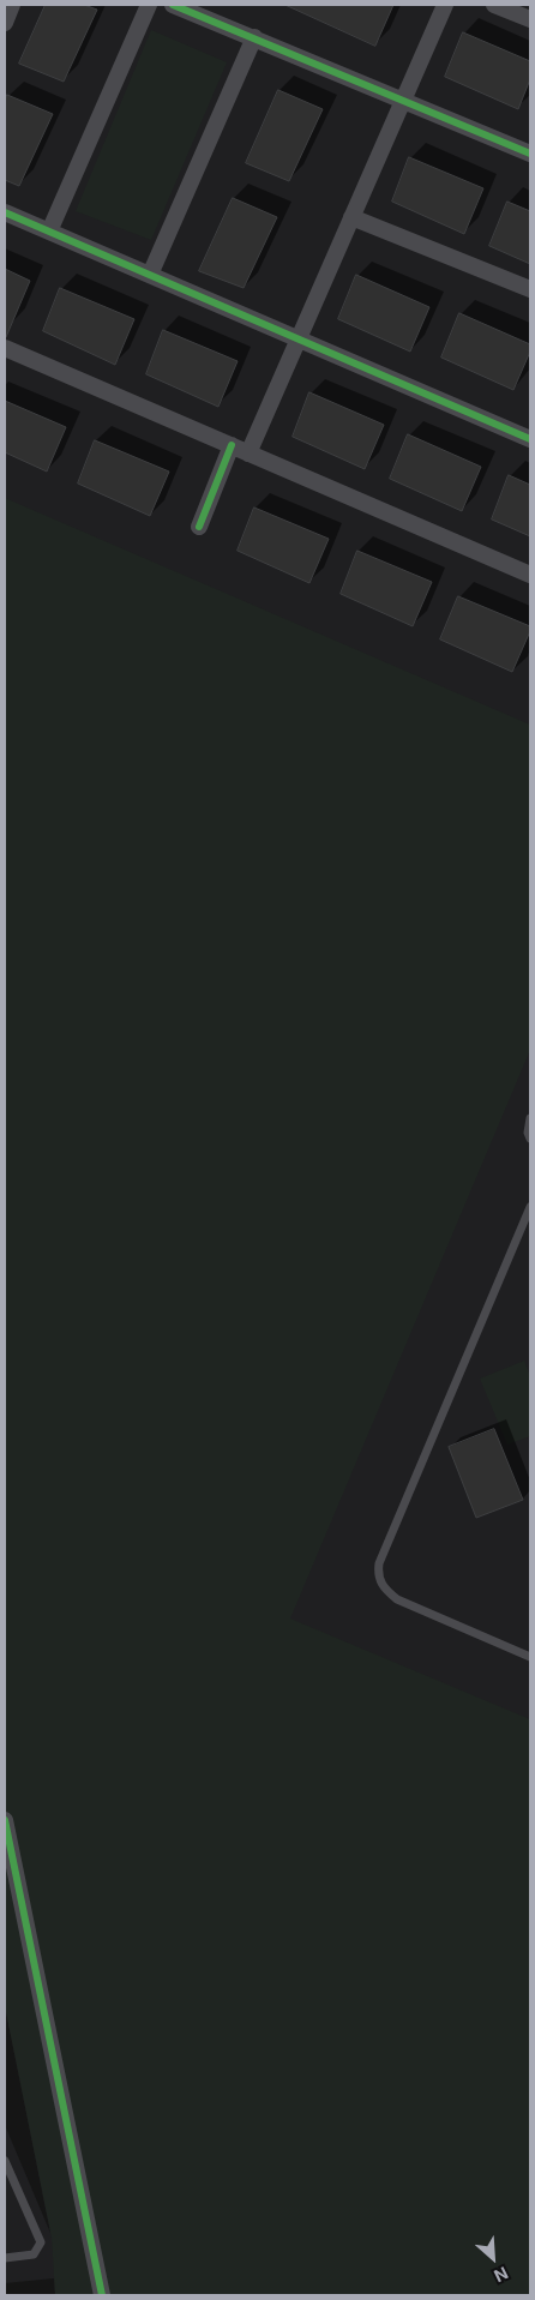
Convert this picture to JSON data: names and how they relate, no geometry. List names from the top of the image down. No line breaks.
{"north":"bottom right"}
